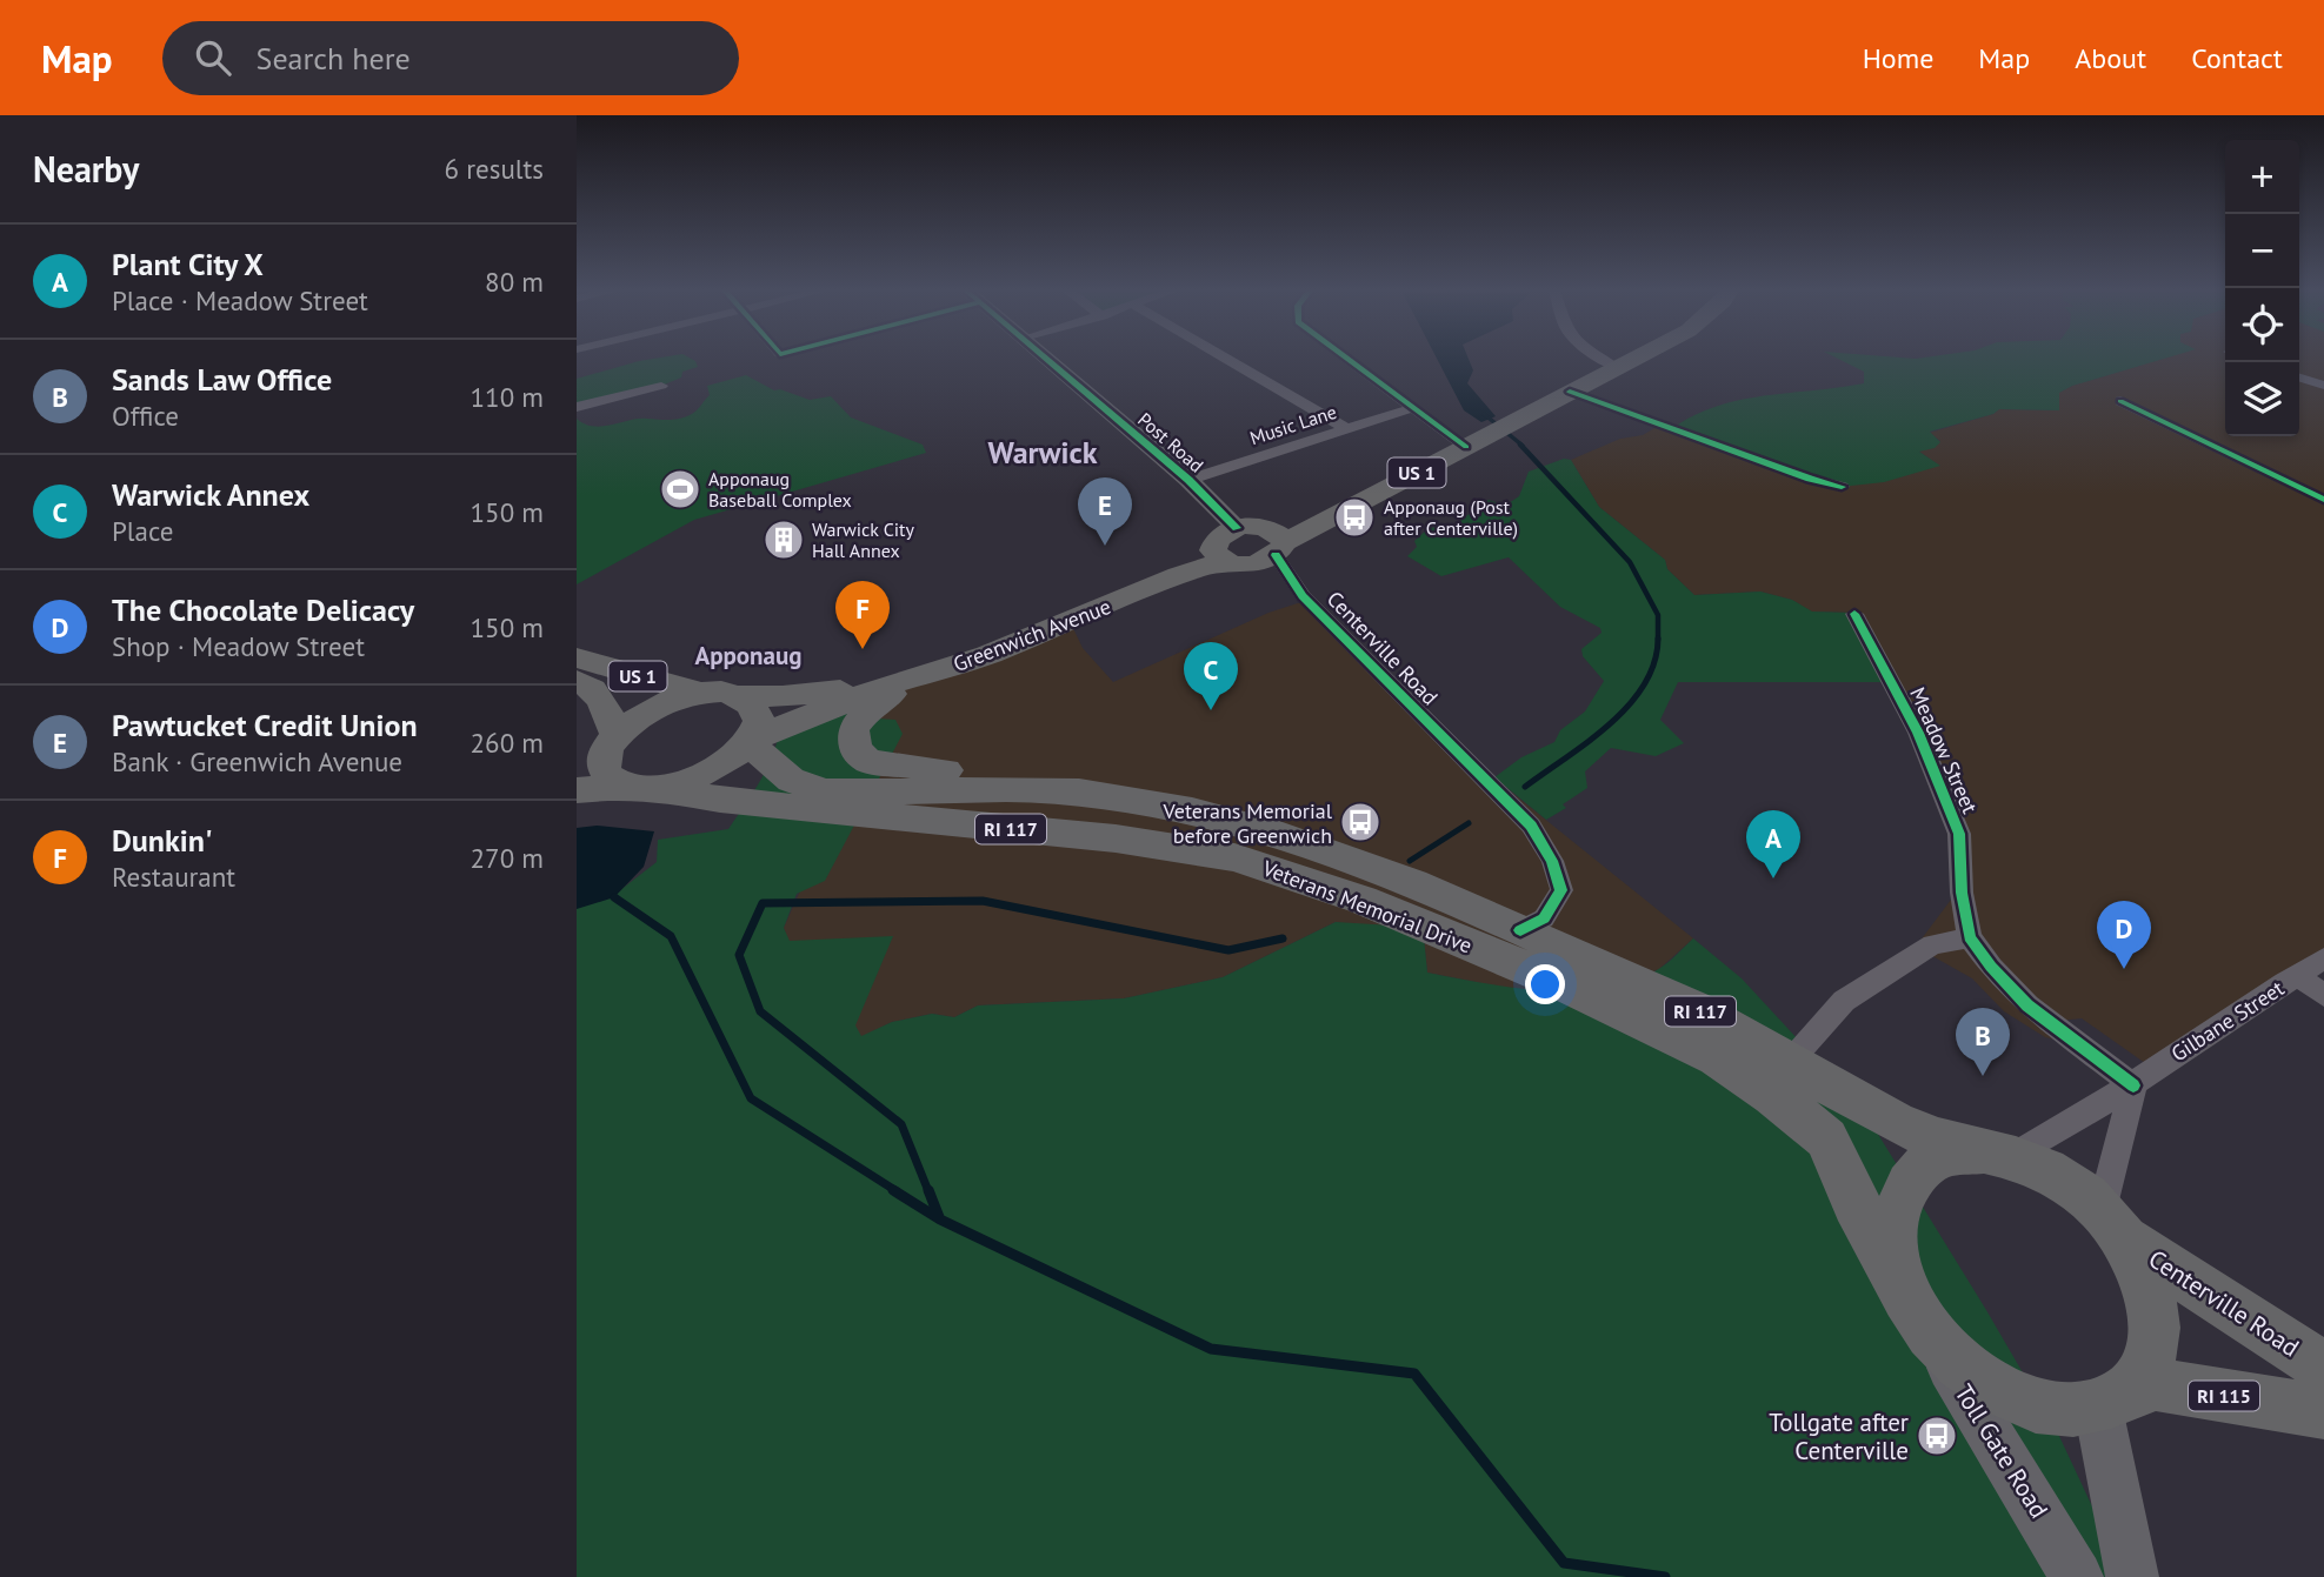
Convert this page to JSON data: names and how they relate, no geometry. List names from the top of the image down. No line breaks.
{"streets":{"main road":["Post Road","US 1","Greenwich Avenue","Centerville Road","RI 117","Veterans Memorial Drive","RI 115","Toll Gate Road"],"street":["Music Lane","Meadow Street","Gilbane Street"]},"crossings":[["Music Lane","Post Road"],["Post Road","US 1"],["US 1","Greenwich Avenue"],["US 1","Centerville Road"],["US 1","Veterans Memorial Drive"],["Greenwich Avenue","Veterans Memorial Drive"],["Centerville Road","Veterans Memorial Drive"],["Centerville Road","Gilbane Street"],["Centerville Road","RI 115"],["Centerville Road","Toll Gate Road"],["Meadow Street","Gilbane Street"],["Veterans Memorial Drive","Gilbane Street"],["Veterans Memorial Drive","RI 115"],["Veterans Memorial Drive","Toll Gate Road"],["Gilbane Street","RI 115"],["Gilbane Street","Toll Gate Road"],["RI 115","Toll Gate Road"]],"districts":["Warwick","Apponaug"],"places":{"sports":["Apponaug Baseball Complex"],"bus stop":["Apponaug (Post after Centerville)","Veterans Memorial before Greenwich","Tollgate after Centerville"],"building":["Warwick City Hall Annex"]},"page":{"header":"Map","search":"Search here","nav":["Home","Map","About","Contact"],"heading":["Nearby","6 results"],"map_buttons":["+","−"],"list":[{"mark":"A","name":"Plant City X","note":"Place · Meadow Street","value":"80 m"},{"mark":"B","name":"Sands Law Office","note":"Office","value":"110 m"},{"mark":"C","name":"Warwick Annex","note":"Place","value":"150 m"},{"mark":"D","name":"The Chocolate Delicacy","note":"Shop · Meadow Street","value":"150 m"},{"mark":"E","name":"Pawtucket Credit Union","note":"Bank · Greenwich Avenue","value":"260 m"},{"mark":"F","name":"Dunkin'","note":"Restaurant","value":"270 m"}],"pins":["E","F","C","A","D","B"]}}
